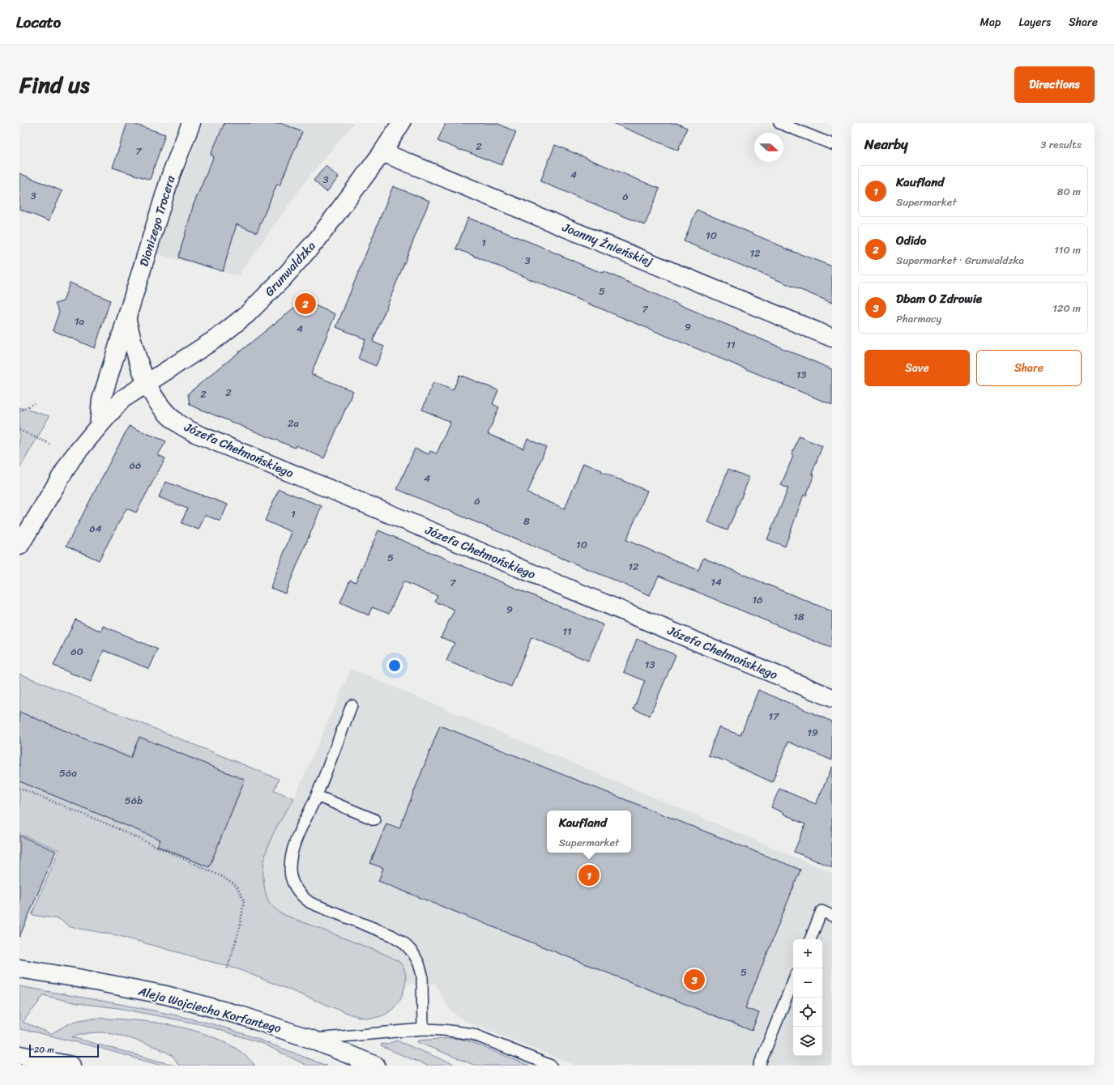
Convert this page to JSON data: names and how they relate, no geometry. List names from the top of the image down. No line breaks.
{"streets":{"street":["Dionizego Trocera","Joanny Żnieńskiej","Grunwaldzka","Józefa Chełmońskiego","Aleja Wojciecha Korfantego"]},"crossings":[["Dionizego Trocera","Grunwaldzka"],["Joanny Żnieńskiej","Grunwaldzka"],["Grunwaldzka","Józefa Chełmońskiego"]],"house_numbers":["2","7","4","3","3","6","10","1","12","3","5","7","1a","9","4","11","13","2","2","2a","66","4","6","1","8","64","10","5","12","14","7","16","9","18","11","60","13","17","19","56a","56b","5"],"scale_bar":"20 m","north":"right","page":{"header":"Locato","nav":["Map","Layers","Share"],"title":"Find us","buttons":["Directions",["Save","Share"]],"heading":["Nearby","3 results"],"list":[{"mark":"1","name":"Kaufland","note":"Supermarket","value":"80 m"},{"mark":"2","name":"Odido","note":"Supermarket · Grunwaldzka","value":"110 m"},{"mark":"3","name":"Dbam O Zdrowie","note":"Pharmacy","value":"120 m"}],"pins":["2","1","3"],"popup":["Kaufland","Supermarket"],"map_buttons":["+","−"],"scale":"20 m"}}
